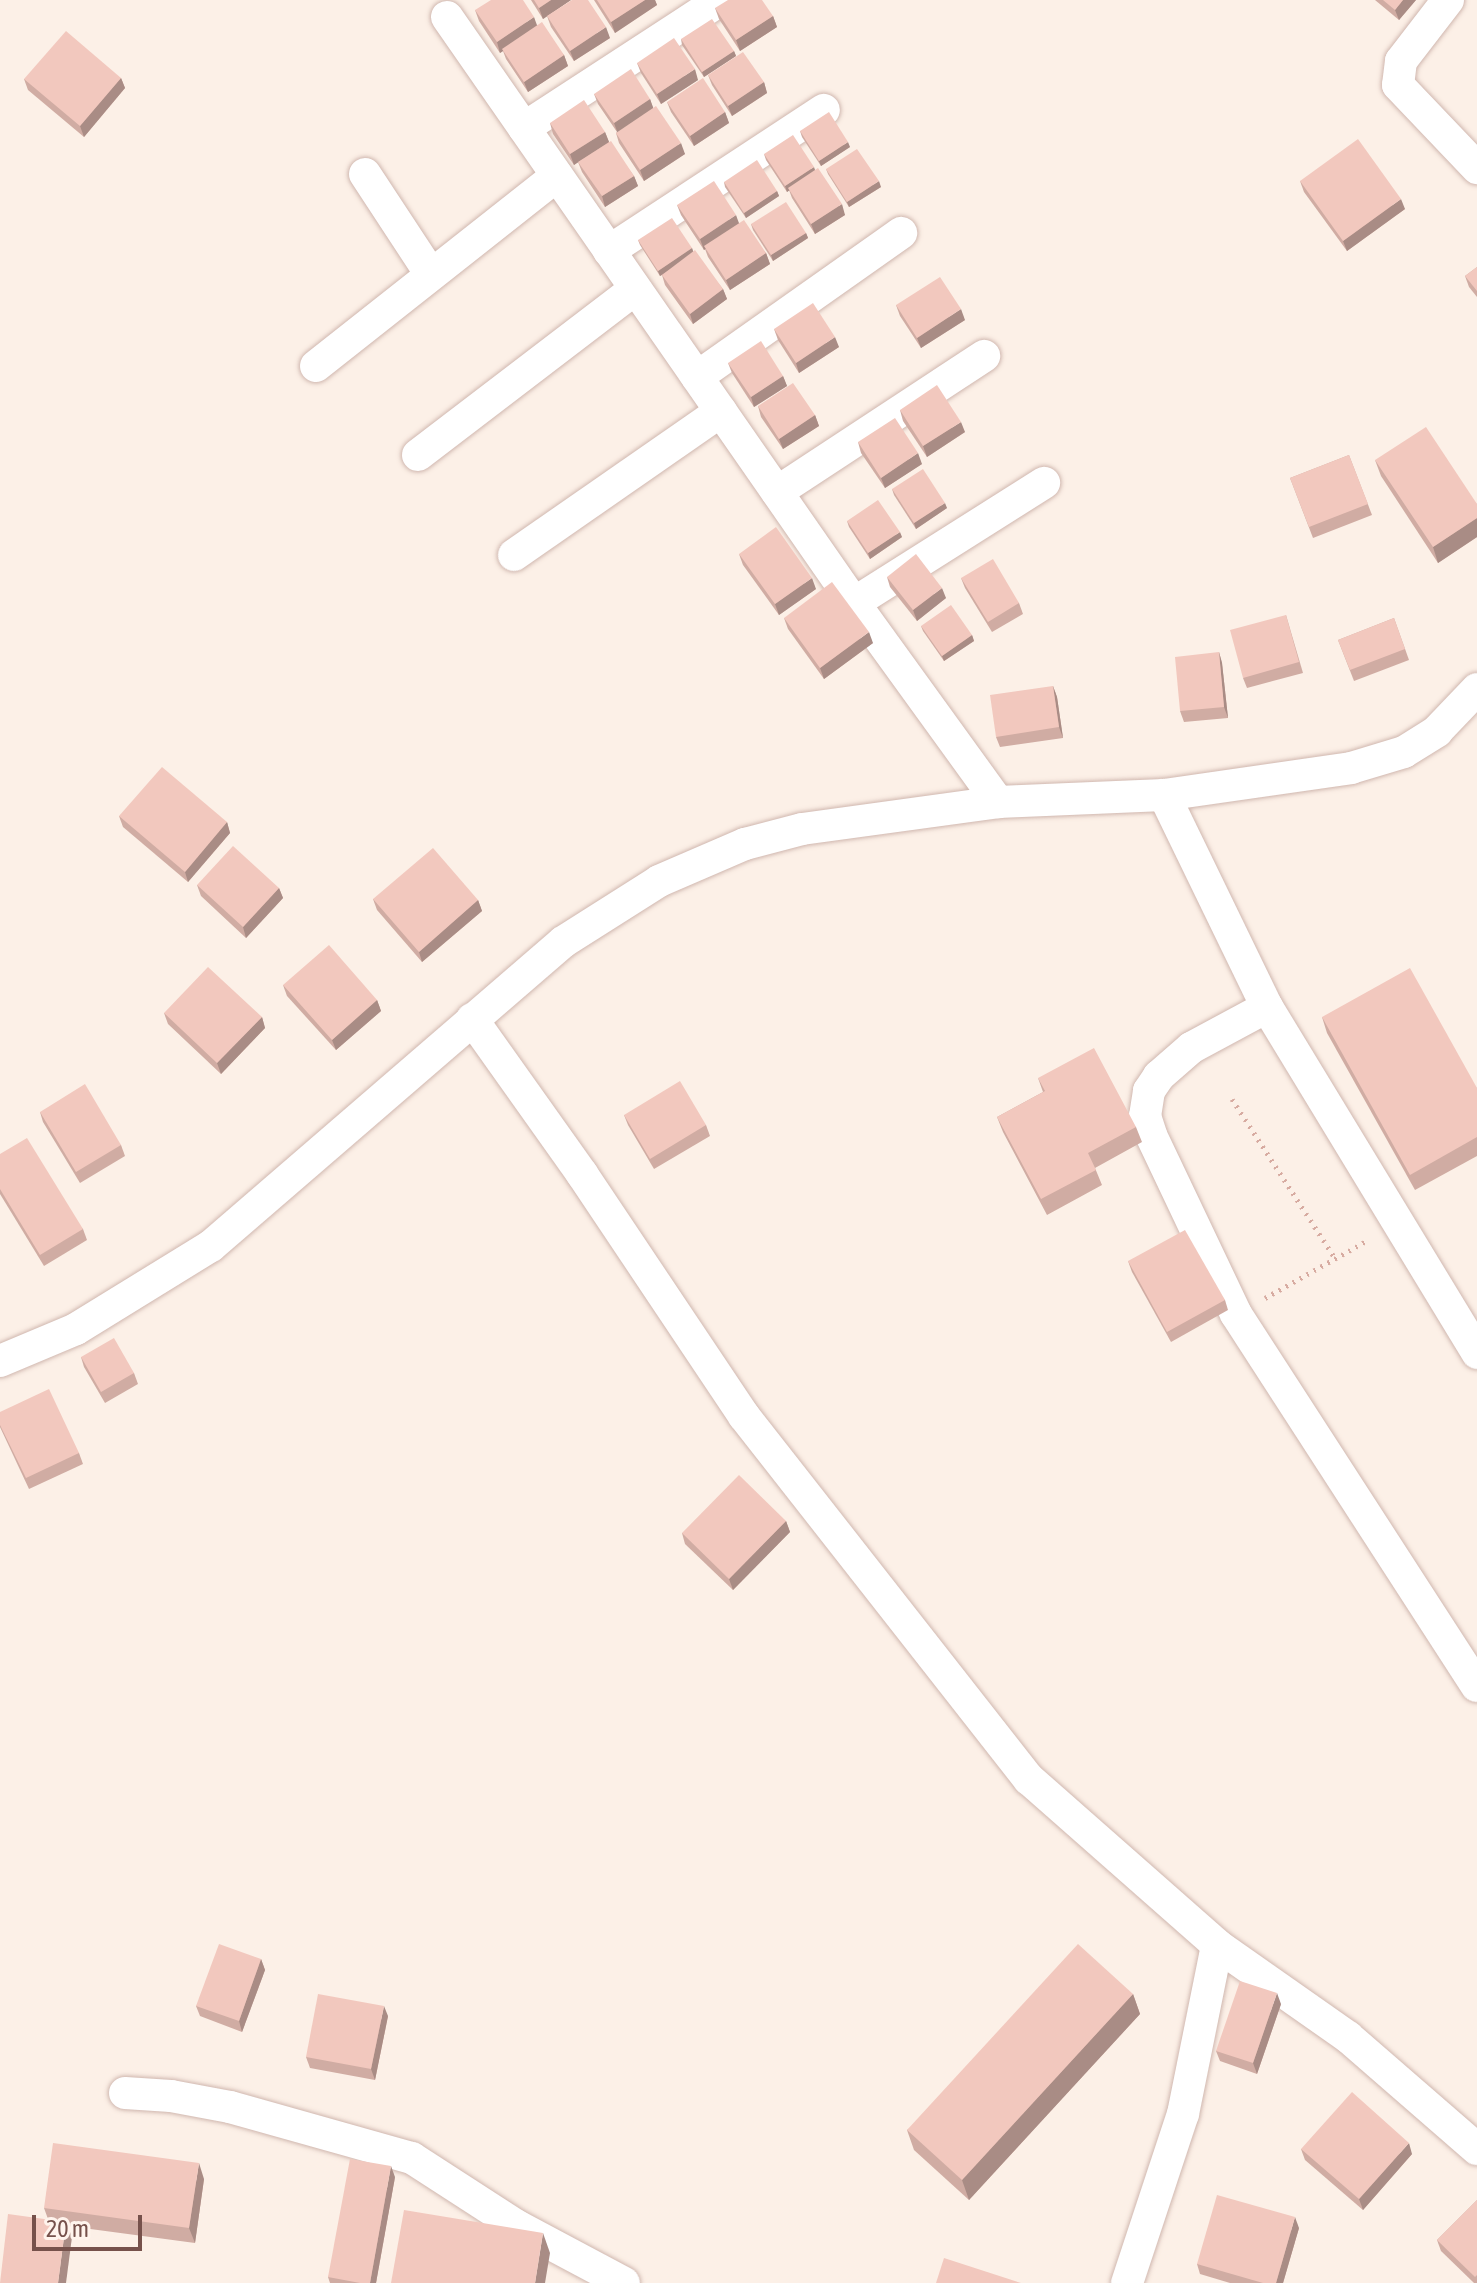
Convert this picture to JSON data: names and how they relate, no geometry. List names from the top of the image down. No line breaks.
{"scale_bar":"20 m"}
